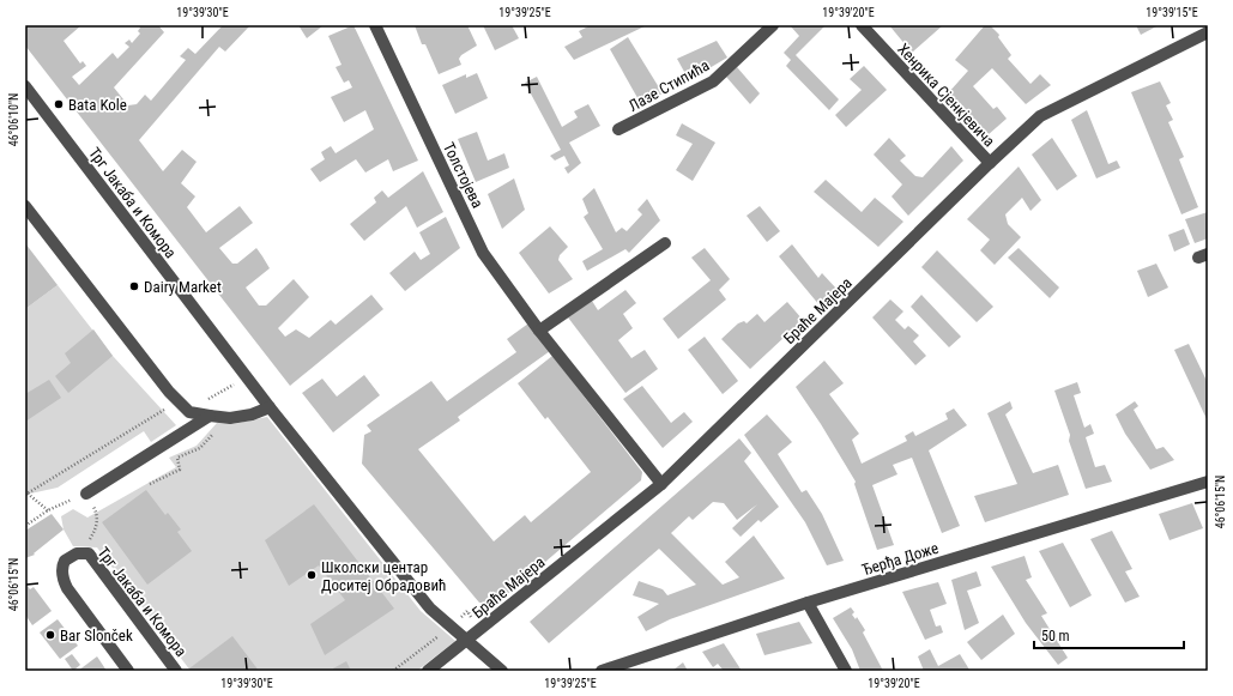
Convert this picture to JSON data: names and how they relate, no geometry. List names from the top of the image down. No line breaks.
{"streets":{"street":["Лазе Стипића","Хенрика Сјенкјевича","Толстојева","Трг Јакаба и Комора","Браће Мајера","Ђерђа Доже"]},"crossings":[["Хенрика Сјенкјевича","Браће Мајера"],["Толстојева","Браће Мајера"],["Трг Јакаба и Комора","Браће Мајера"]],"places":["Bata Kole","Dairy Market","Школски центар Доситеј Обрадовић","Bar Slonček"],"scale_bar":"50 m","coordinates":["19°39'30\"E","19°39'25\"E","19°39'20\"E","19°39'15\"E","46°06'10\"N","46°06'15\"N"]}
